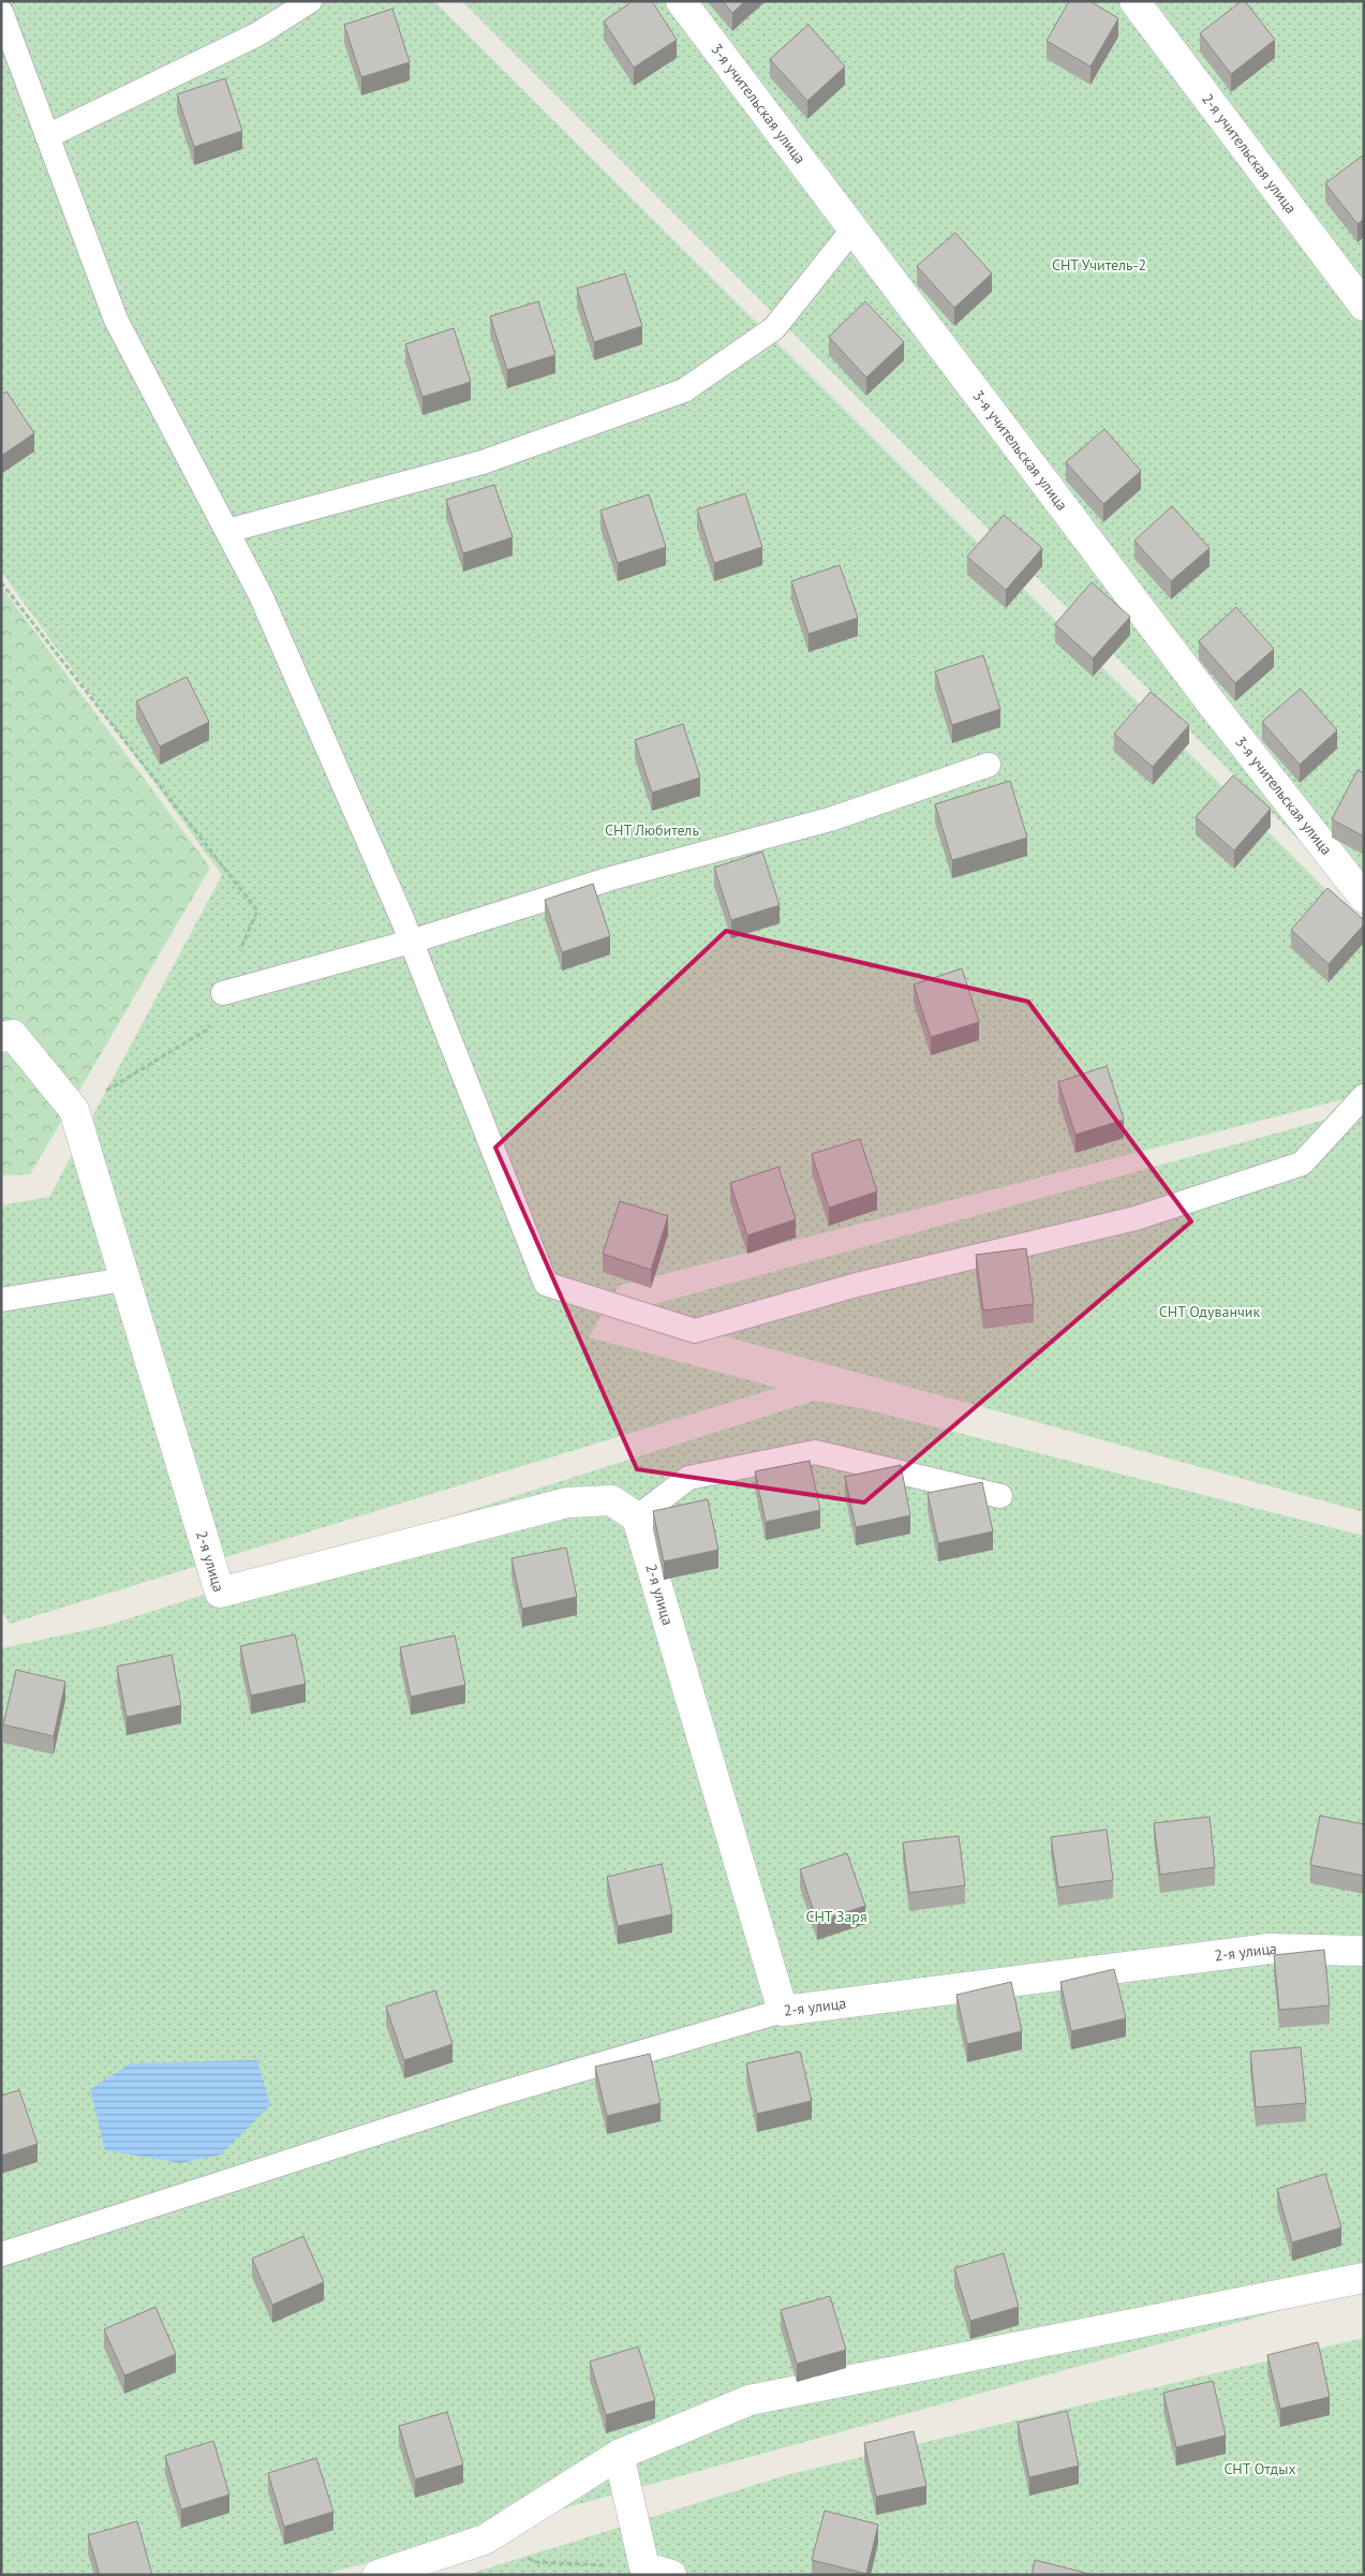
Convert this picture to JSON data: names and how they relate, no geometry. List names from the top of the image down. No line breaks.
{"streets":{"street":["3-я учительская улица","2-я учительская улица","2-я улица"]},"parks":["СНТ Учитель-2","СНТ Любитель","СНТ Одуванчик","СНТ Заря","СНТ Отдых"]}
